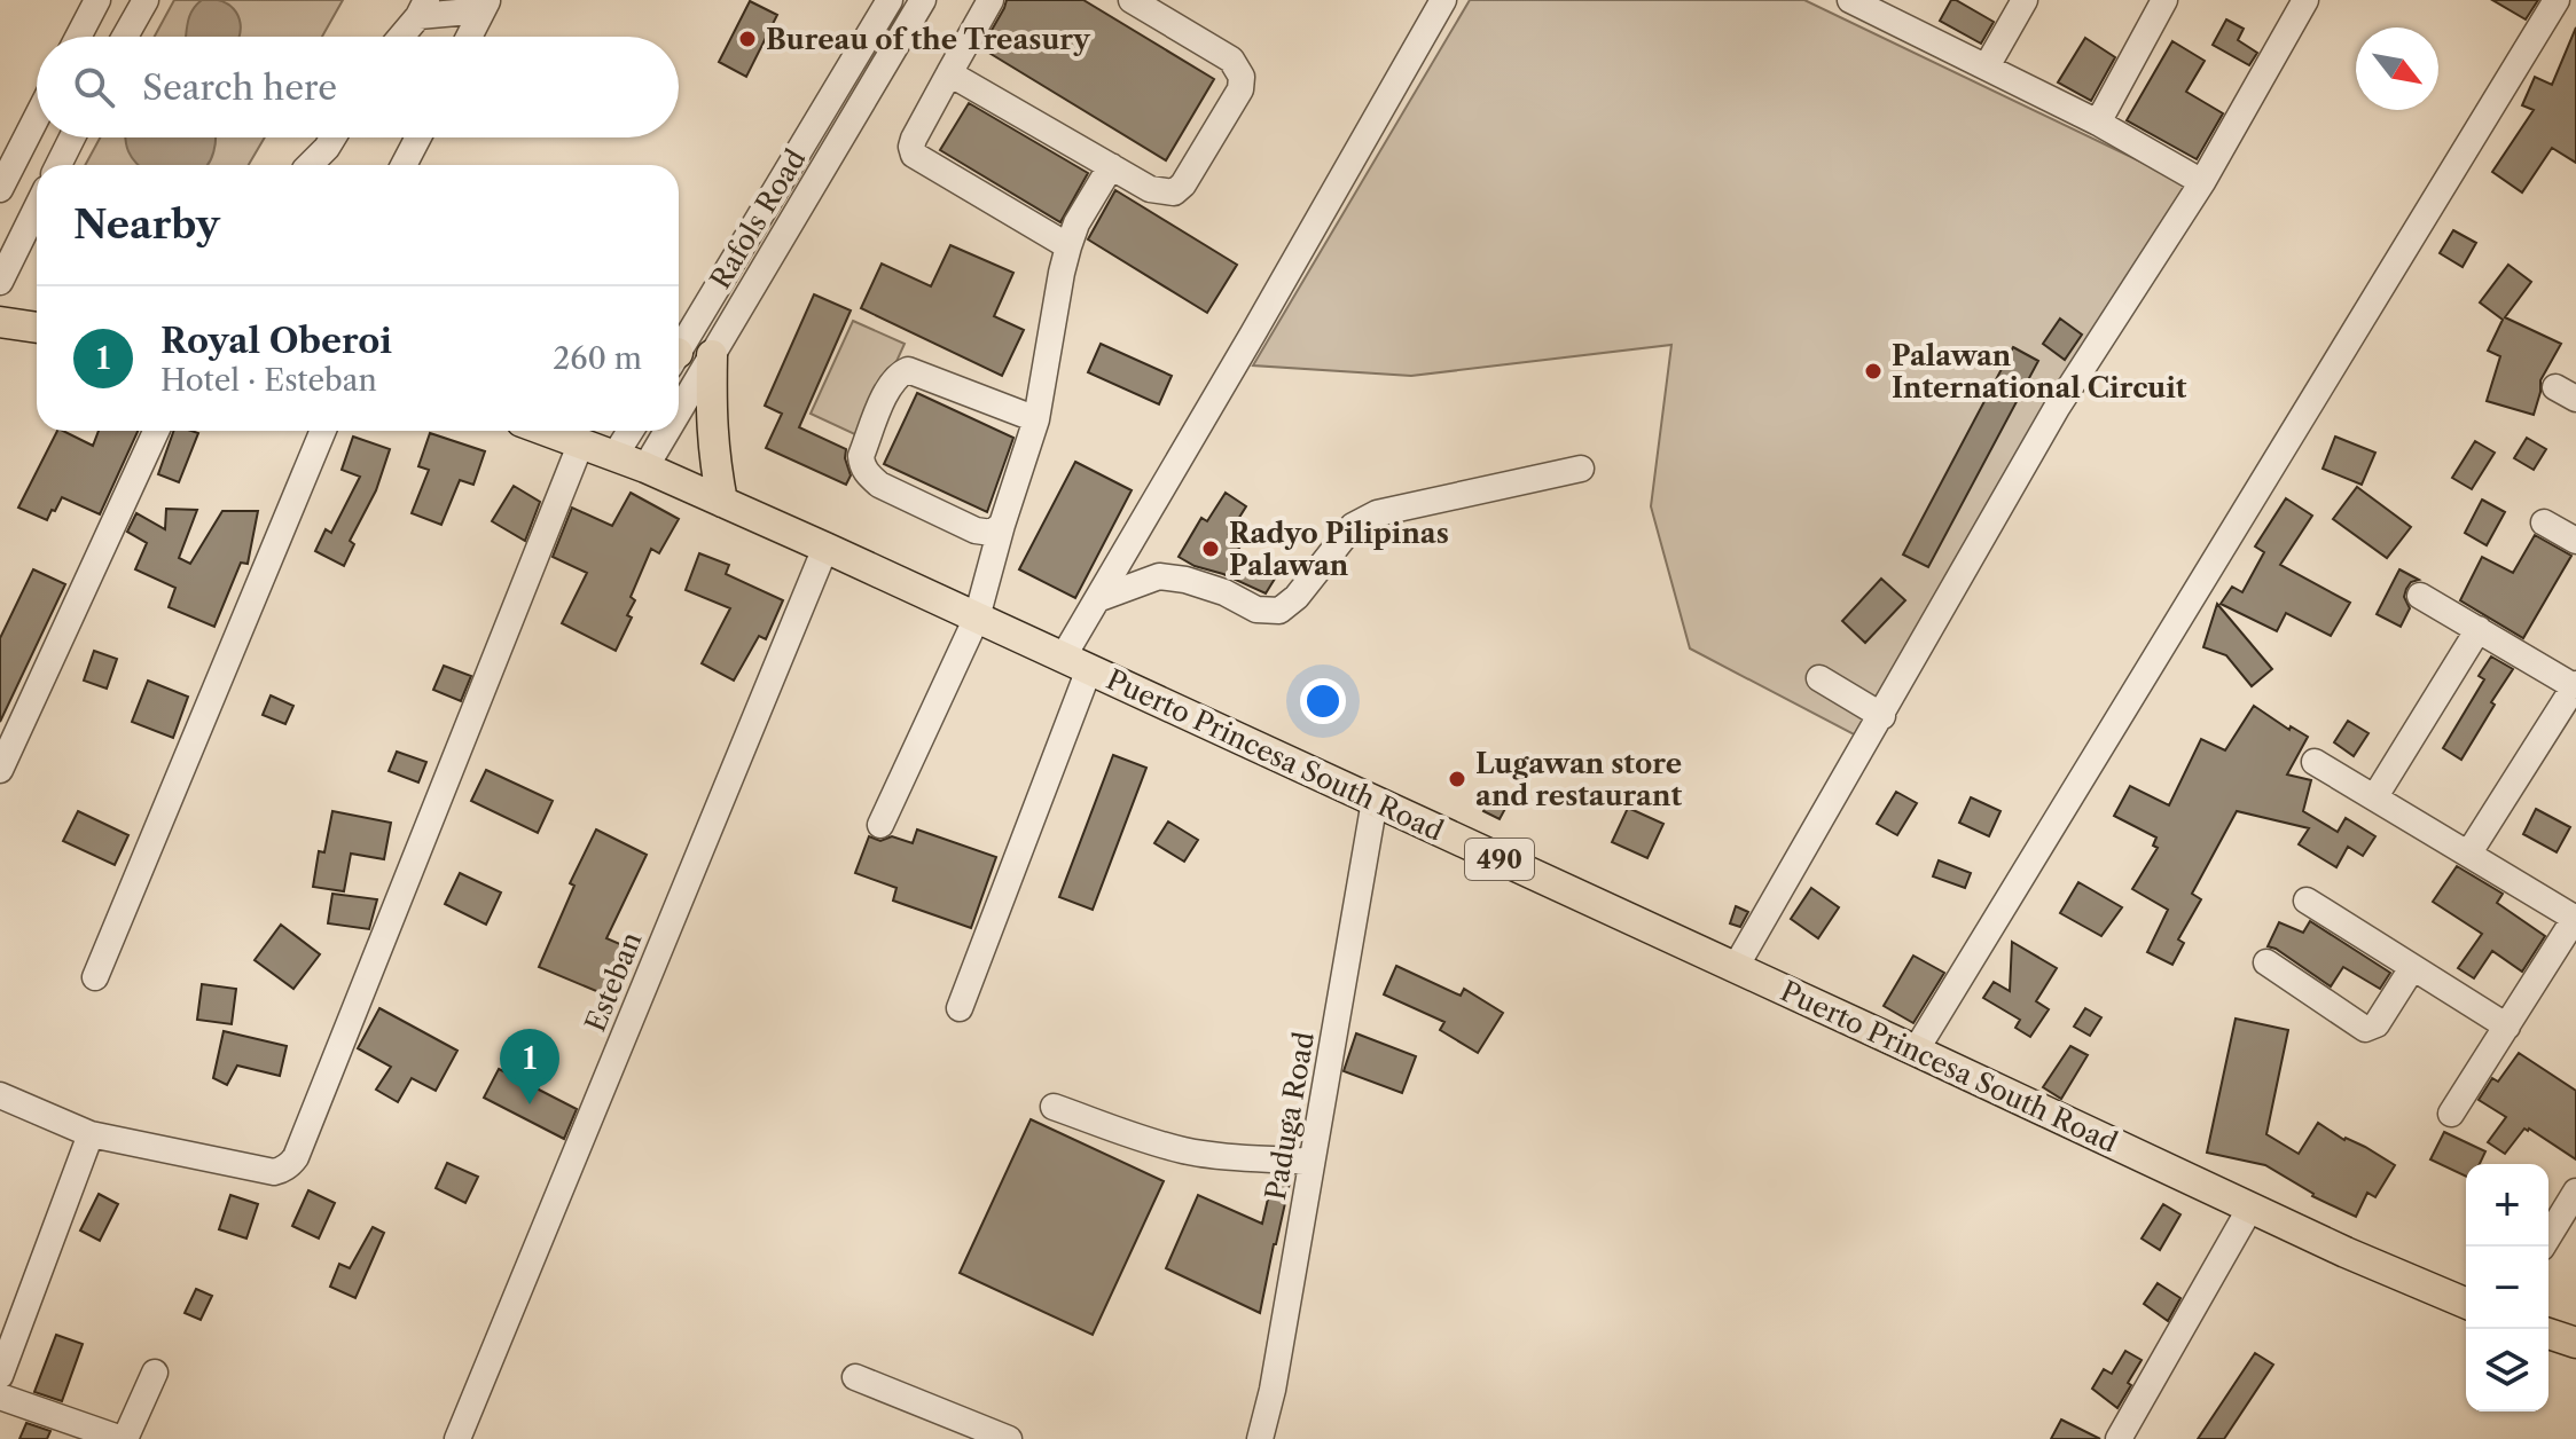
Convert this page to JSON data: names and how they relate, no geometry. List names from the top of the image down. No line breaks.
{"streets":{"main road":["Puerto Princesa South Road","490"],"street":["Rafols Road","Esteban","Paduga Road"]},"crossings":[["Rafols Road","Puerto Princesa South Road"],["Puerto Princesa South Road","Esteban"],["Puerto Princesa South Road","Paduga Road"]],"places":["Bureau of the Treasury","Palawan International Circuit","Radyo Pilipinas Palawan","Lugawan store and restaurant"],"north":"bottom right","page":{"search":"Search here","heading":"Nearby","list":[{"mark":"1","name":"Royal Oberoi","note":"Hotel · Esteban","value":"260 m"}],"pins":"1","map_buttons":["+","−"]}}
